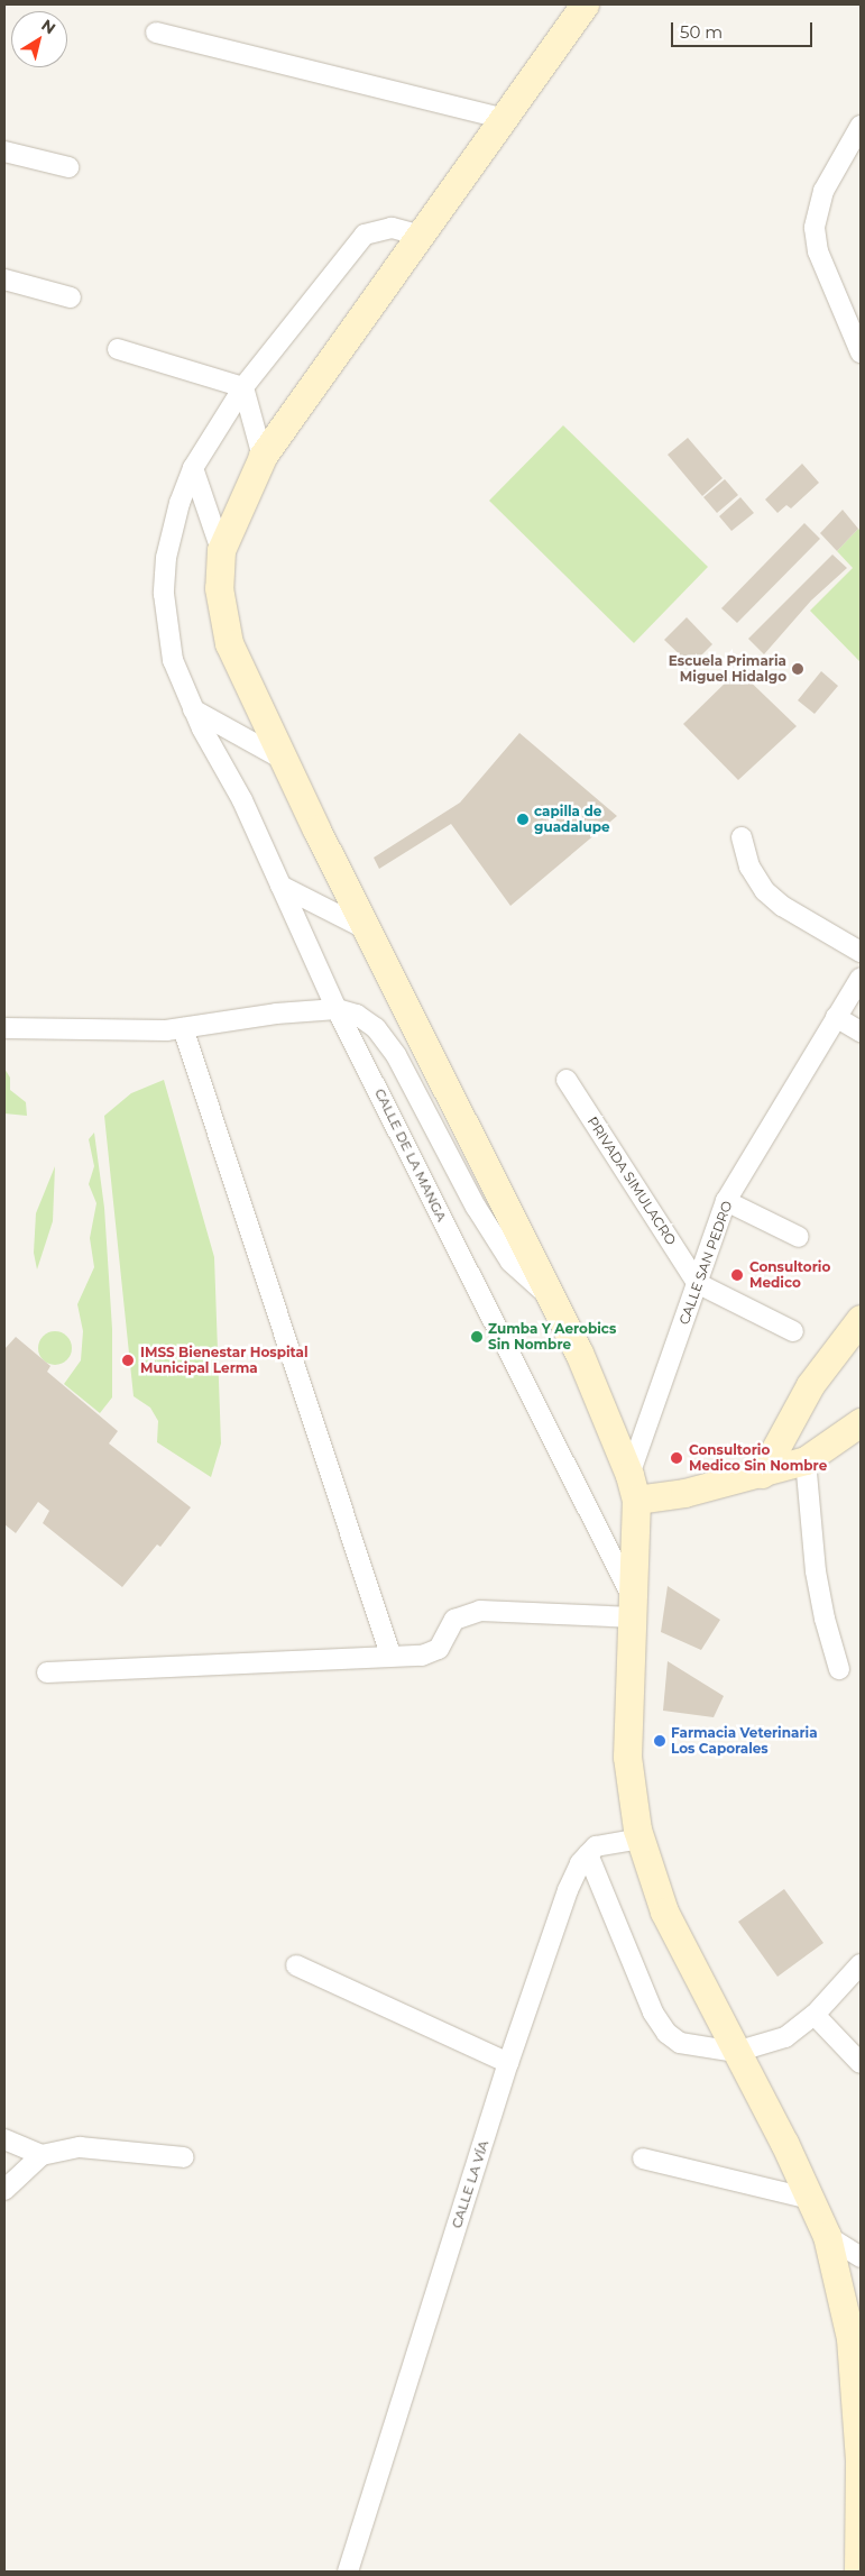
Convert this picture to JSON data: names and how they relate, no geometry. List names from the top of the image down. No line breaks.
{"streets":{"street":["CALLE DE LA MANGA","PRIVADA SIMULACRO","CALLE SAN PEDRO","CALLE LA VÍA"]},"crossings":[["PRIVADA SIMULACRO","CALLE SAN PEDRO"]],"places":["Escuela Primaria Miguel Hidalgo","capilla de guadalupe","Consultorio Medico","Zumba Y Aerobics Sin Nombre","IMSS Bienestar Hospital Municipal Lerma","Consultorio Medico Sin Nombre","Farmacia Veterinaria Los Caporales"],"scale_bar":"50 m","north":"top right"}
